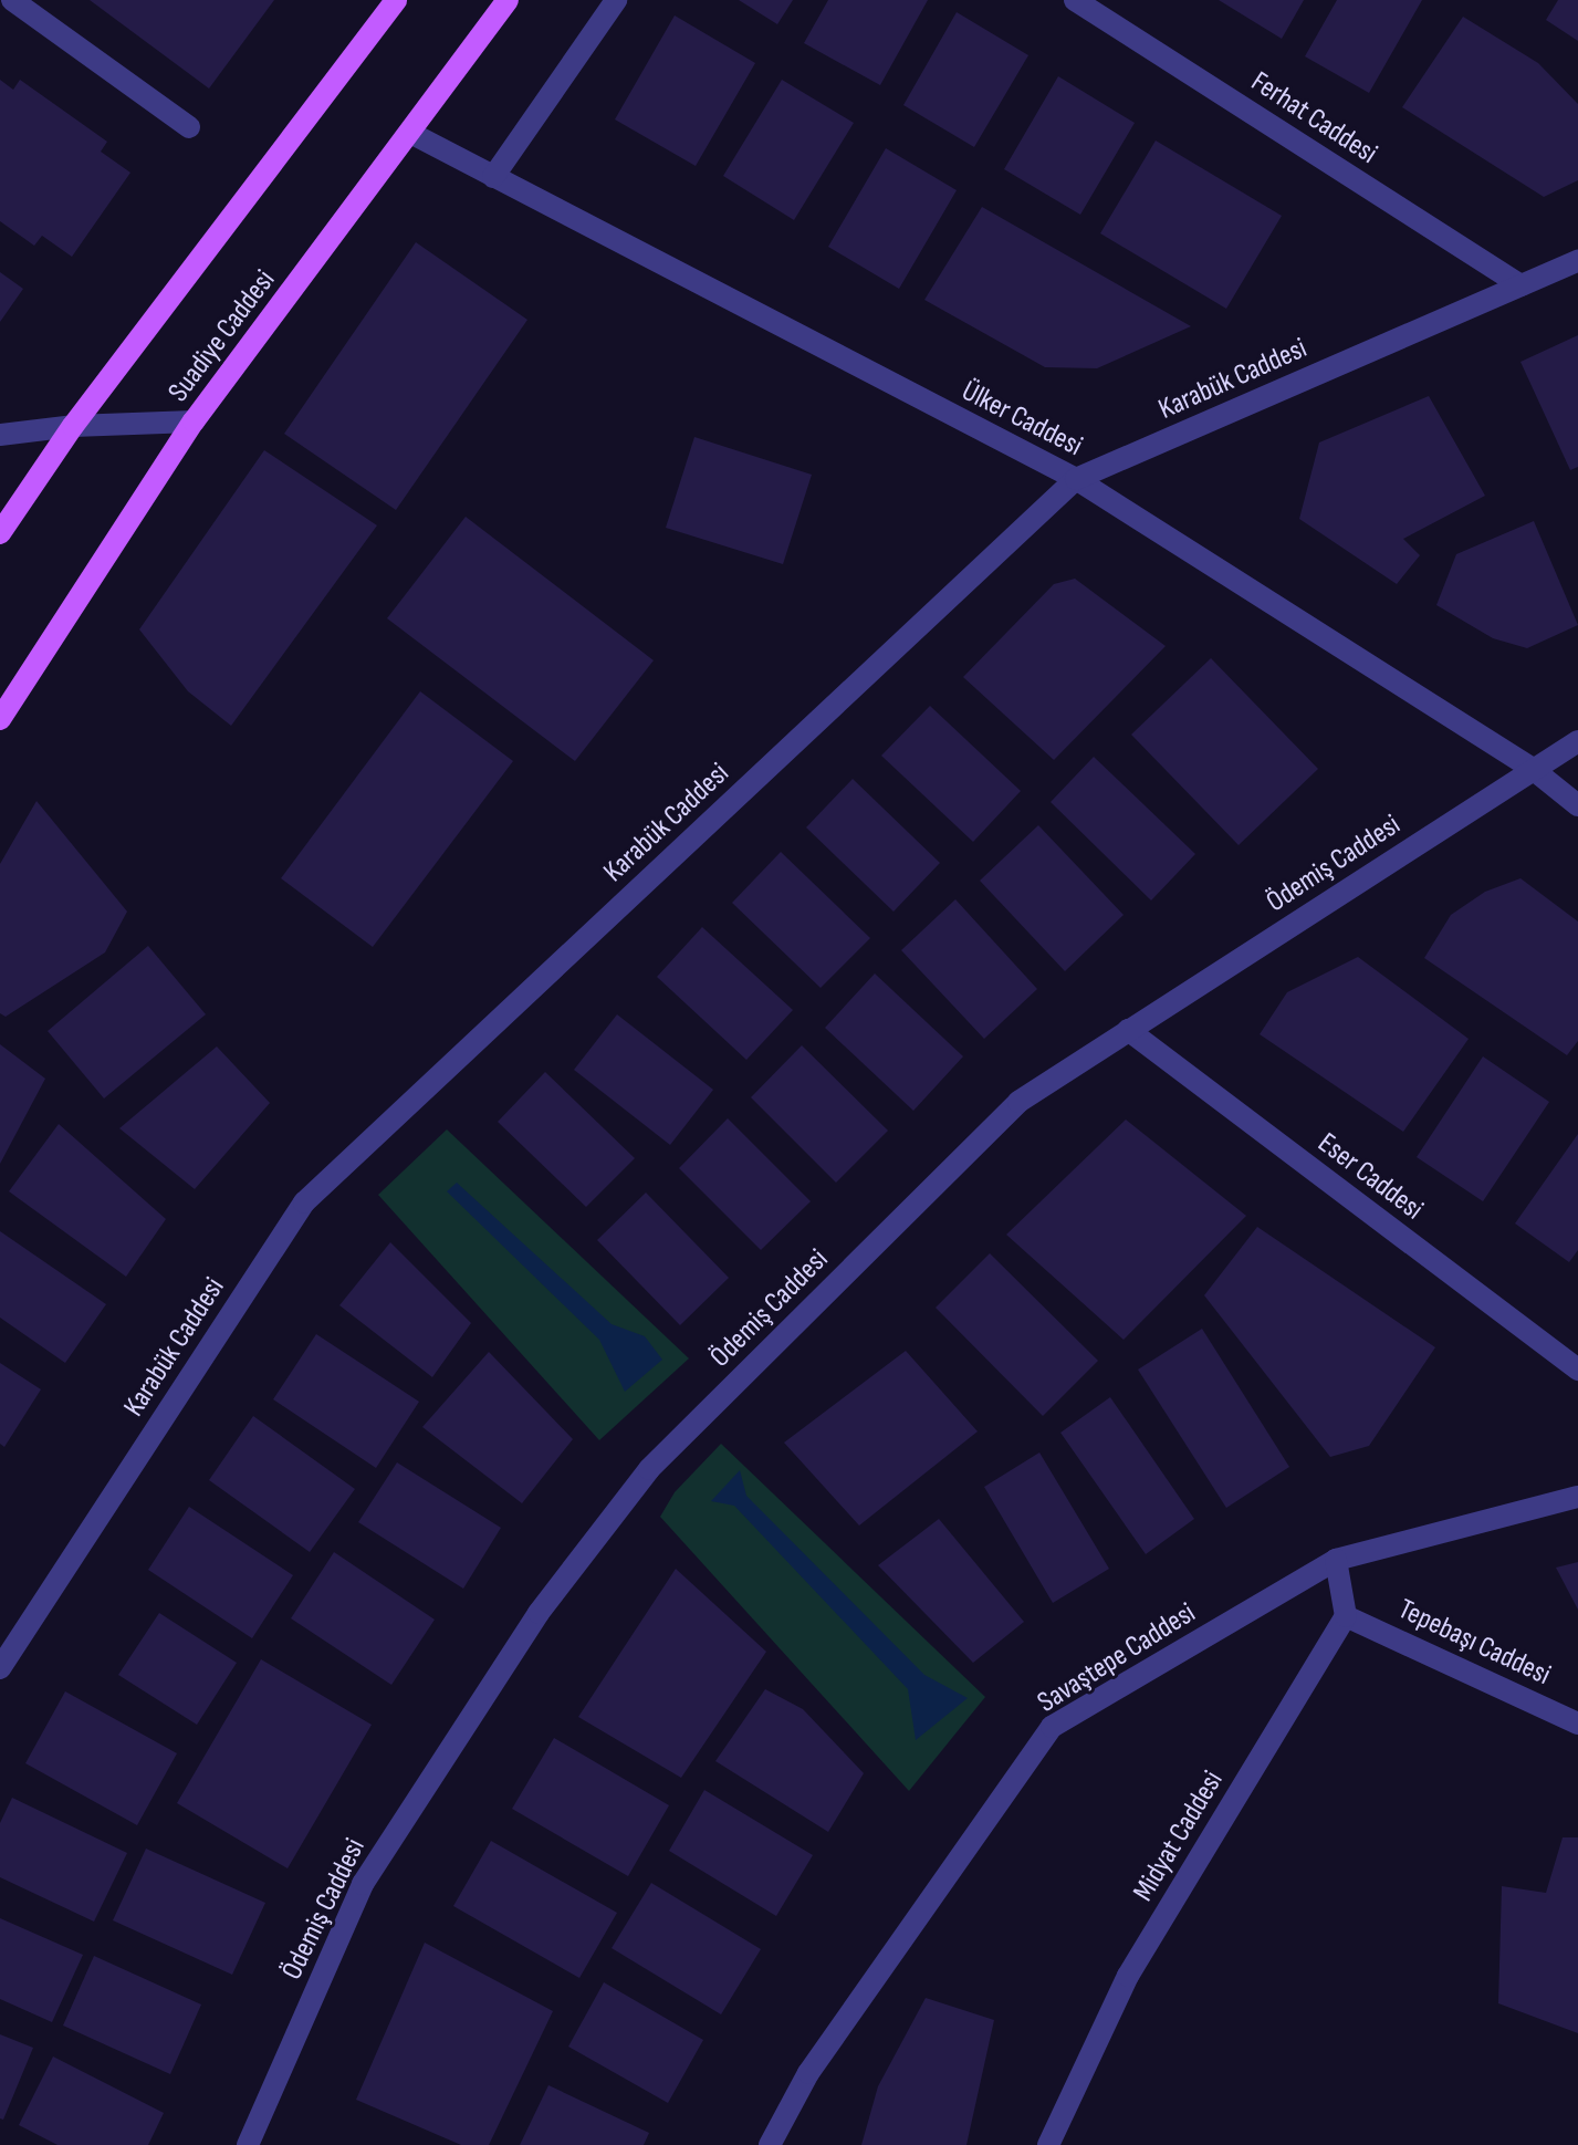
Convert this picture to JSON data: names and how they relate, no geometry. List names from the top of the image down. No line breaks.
{"streets":{"main road":["Suadiye Caddesi"],"street":["Ferhat Caddesi","Karabük Caddesi","Ülker Caddesi","Ödemiş Caddesi","Eser Caddesi","Tepebaşı Caddesi","Savaştepe Caddesi","Midyat Caddesi"]},"crossings":[["Ferhat Caddesi","Karabük Caddesi"],["Suadiye Caddesi","Ülker Caddesi"],["Karabük Caddesi","Ülker Caddesi"],["Ülker Caddesi","Ödemiş Caddesi"],["Ödemiş Caddesi","Eser Caddesi"],["Tepebaşı Caddesi","Midyat Caddesi"]]}
